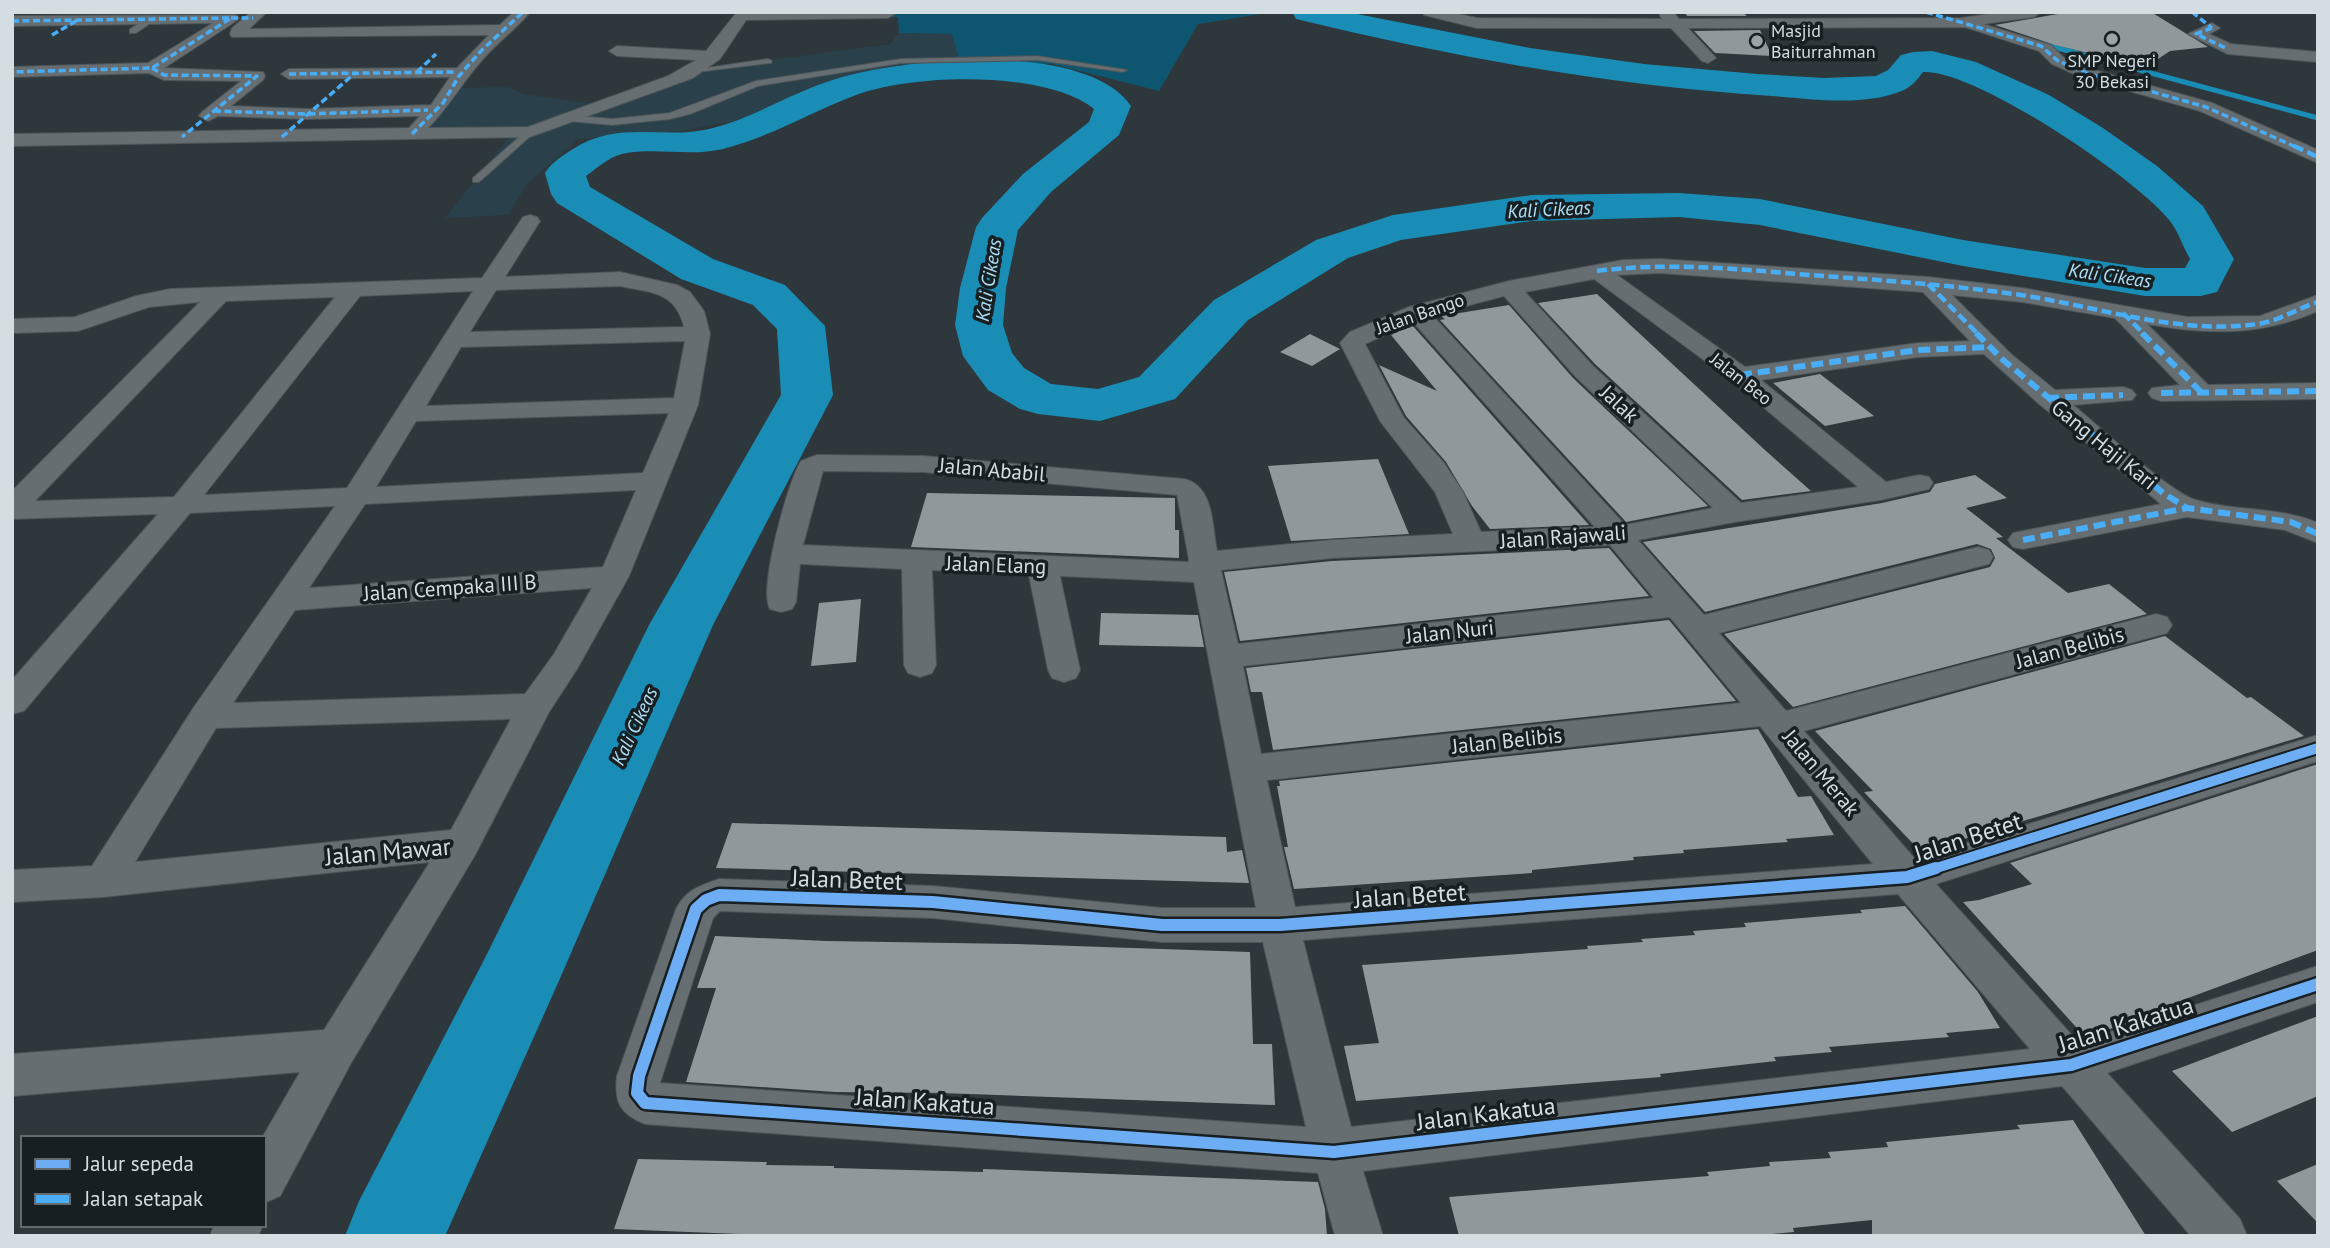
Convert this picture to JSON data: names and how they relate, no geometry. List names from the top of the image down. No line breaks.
{"streets":{"street":["Jalan Bango","Jalan Beo","Jalak","Gang Haji Kari","Jalan Ababil","Jalan Rajawali","Jalan Elang","Jalan Cempaka III B","Jalan Nuri","Jalan Belibis","Jalan Merak","Jalan Betet","Jalan Mawar","Jalan Kakatua"]},"crossings":[["Jalan Bango","Jalan Beo"],["Jalan Bango","Jalak"],["Jalan Bango","Gang Haji Kari"],["Jalan Bango","Jalan Rajawali"],["Jalan Bango","Jalan Merak"],["Jalan Beo","Jalan Rajawali"],["Jalak","Jalan Rajawali"],["Jalan Ababil","Jalan Rajawali"],["Jalan Ababil","Jalan Elang"],["Jalan Rajawali","Jalan Elang"],["Jalan Rajawali","Jalan Merak"],["Jalan Nuri","Jalan Merak"],["Jalan Belibis","Jalan Merak"],["Jalan Merak","Jalan Betet"],["Jalan Merak","Jalan Kakatua"],["Jalan Betet","Jalan Kakatua"]],"water":["Kali Cikeas"],"places":["SMP Negeri 30 Bekasi","Masjid Baiturrahman"],"legend":["Jalur sepeda","Jalan setapak"]}
